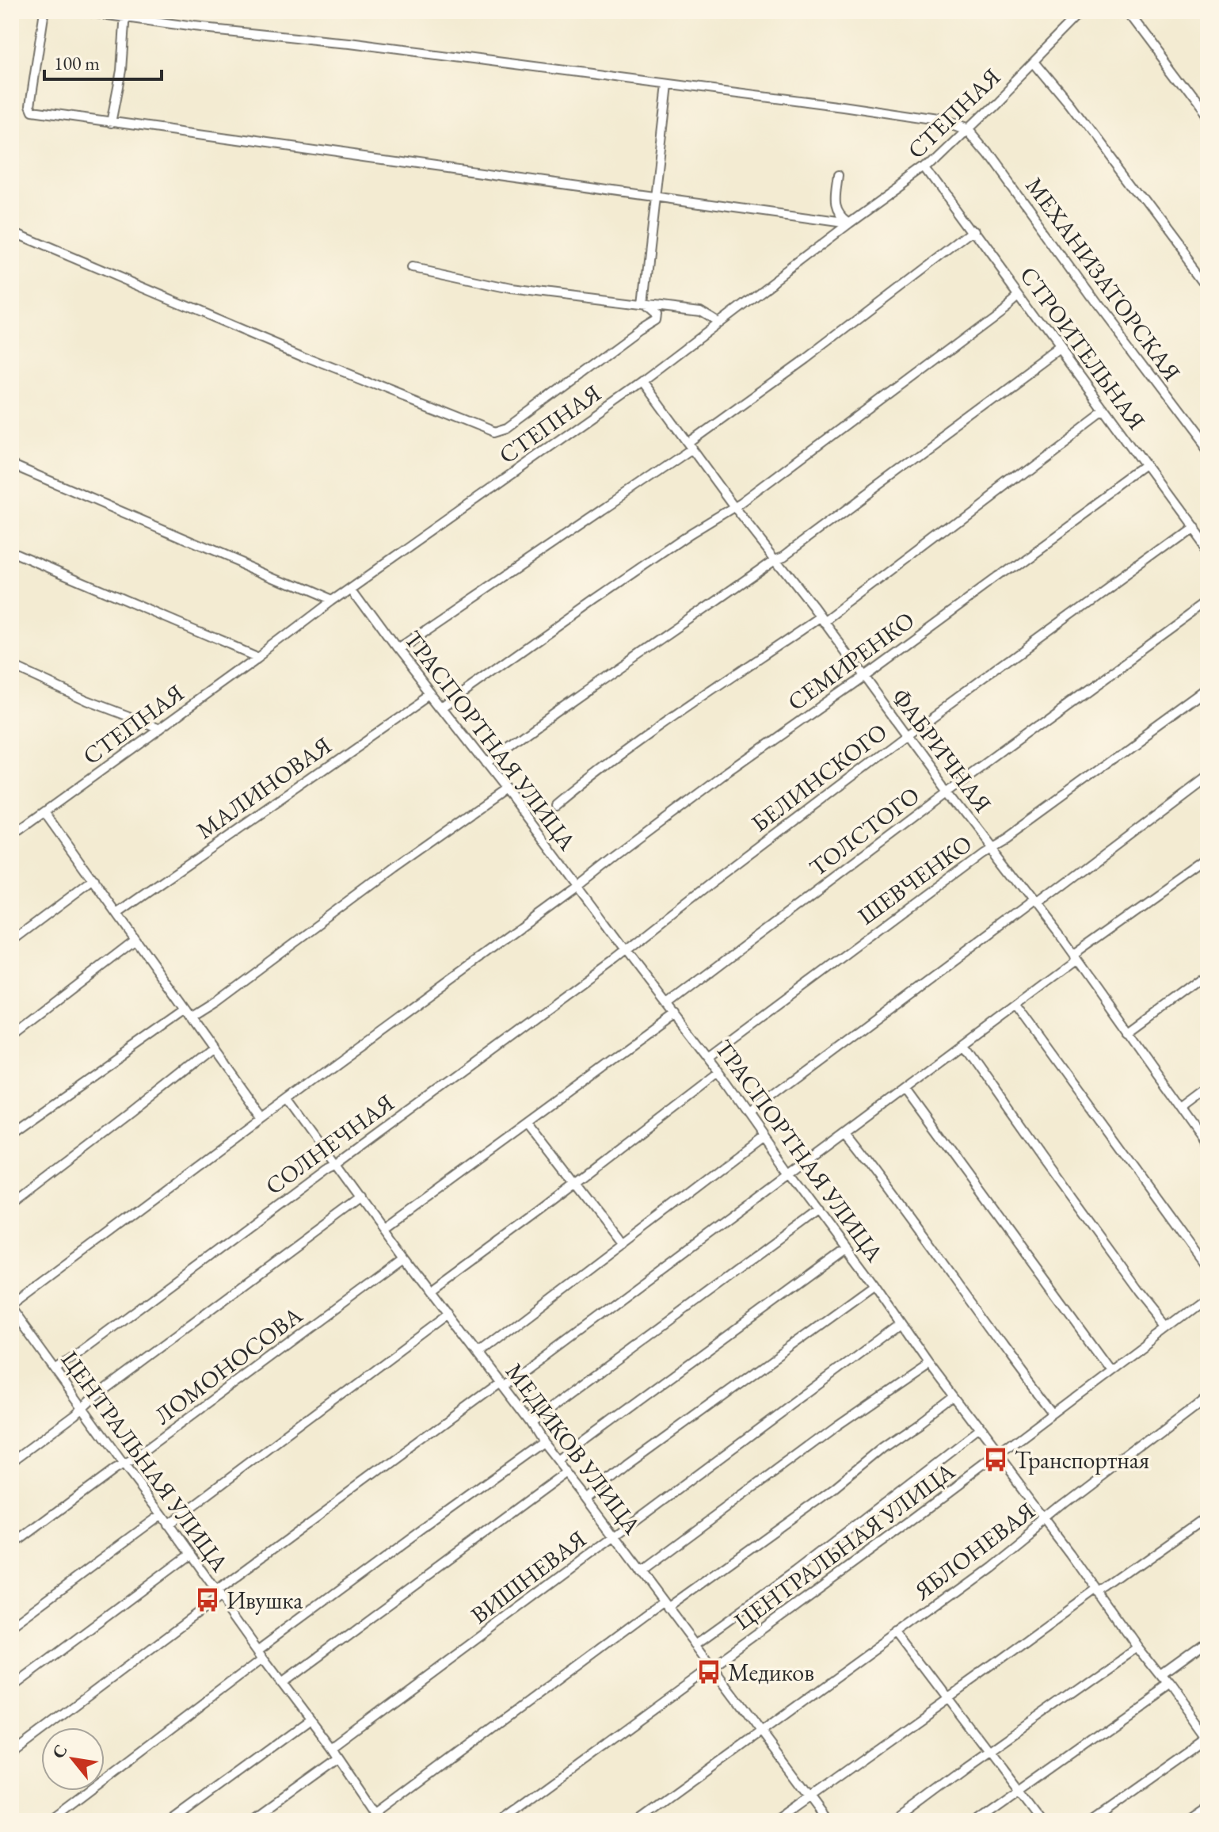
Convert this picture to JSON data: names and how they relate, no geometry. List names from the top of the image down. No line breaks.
{"streets":{"street":["СТЕПНАЯ","МЕХАНИЗАТОРСКАЯ","СТРОИТЕЛЬНАЯ","СЕМИРЕНКО","ТРАСПОРТНАЯ УЛИЦА","ФАБРИЧНАЯ","БЕЛИНСКОГО","МАЛИНОВАЯ","ТОЛСТОГО","ШЕВЧЕНКО","СОЛНЕЧНАЯ","ЛОМОНОСОВА","МЕДИКОВ УЛИЦА","ЦЕНТРАЛЬНАЯ УЛИЦА","ЯБЛОНЕВАЯ","ВИШНЕВАЯ"]},"crossings":[["СТЕПНАЯ","МЕХАНИЗАТОРСКАЯ"],["СТЕПНАЯ","СТРОИТЕЛЬНАЯ"],["СТЕПНАЯ","ТРАСПОРТНАЯ УЛИЦА"],["СТЕПНАЯ","ФАБРИЧНАЯ"],["СТРОИТЕЛЬНАЯ","СЕМИРЕНКО"],["СТРОИТЕЛЬНАЯ","БЕЛИНСКОГО"],["СЕМИРЕНКО","ТРАСПОРТНАЯ УЛИЦА"],["СЕМИРЕНКО","ФАБРИЧНАЯ"],["СЕМИРЕНКО","МЕДИКОВ УЛИЦА"],["СЕМИРЕНКО","ЦЕНТРАЛЬНАЯ УЛИЦА"],["ТРАСПОРТНАЯ УЛИЦА","БЕЛИНСКОГО"],["ТРАСПОРТНАЯ УЛИЦА","МАЛИНОВАЯ"],["ТРАСПОРТНАЯ УЛИЦА","ТОЛСТОГО"],["ТРАСПОРТНАЯ УЛИЦА","ШЕВЧЕНКО"],["ТРАСПОРТНАЯ УЛИЦА","СОЛНЕЧНАЯ"],["ТРАСПОРТНАЯ УЛИЦА","ЦЕНТРАЛЬНАЯ УЛИЦА"],["ТРАСПОРТНАЯ УЛИЦА","ЯБЛОНЕВАЯ"],["ТРАСПОРТНАЯ УЛИЦА","ВИШНЕВАЯ"],["ФАБРИЧНАЯ","БЕЛИНСКОГО"],["ФАБРИЧНАЯ","ТОЛСТОГО"],["ФАБРИЧНАЯ","ШЕВЧЕНКО"],["БЕЛИНСКОГО","СОЛНЕЧНАЯ"],["СОЛНЕЧНАЯ","МЕДИКОВ УЛИЦА"],["СОЛНЕЧНАЯ","ЦЕНТРАЛЬНАЯ УЛИЦА"],["ЛОМОНОСОВА","МЕДИКОВ УЛИЦА"],["ЛОМОНОСОВА","ЦЕНТРАЛЬНАЯ УЛИЦА"],["МЕДИКОВ УЛИЦА","ЦЕНТРАЛЬНАЯ УЛИЦА"],["МЕДИКОВ УЛИЦА","ЯБЛОНЕВАЯ"],["МЕДИКОВ УЛИЦА","ВИШНЕВАЯ"],["ЦЕНТРАЛЬНАЯ УЛИЦА","ВИШНЕВАЯ"]],"places":{"bus stop":["Транспортная","Ивушка","Медиков"]},"scale_bar":"100 m","north":"top left"}
